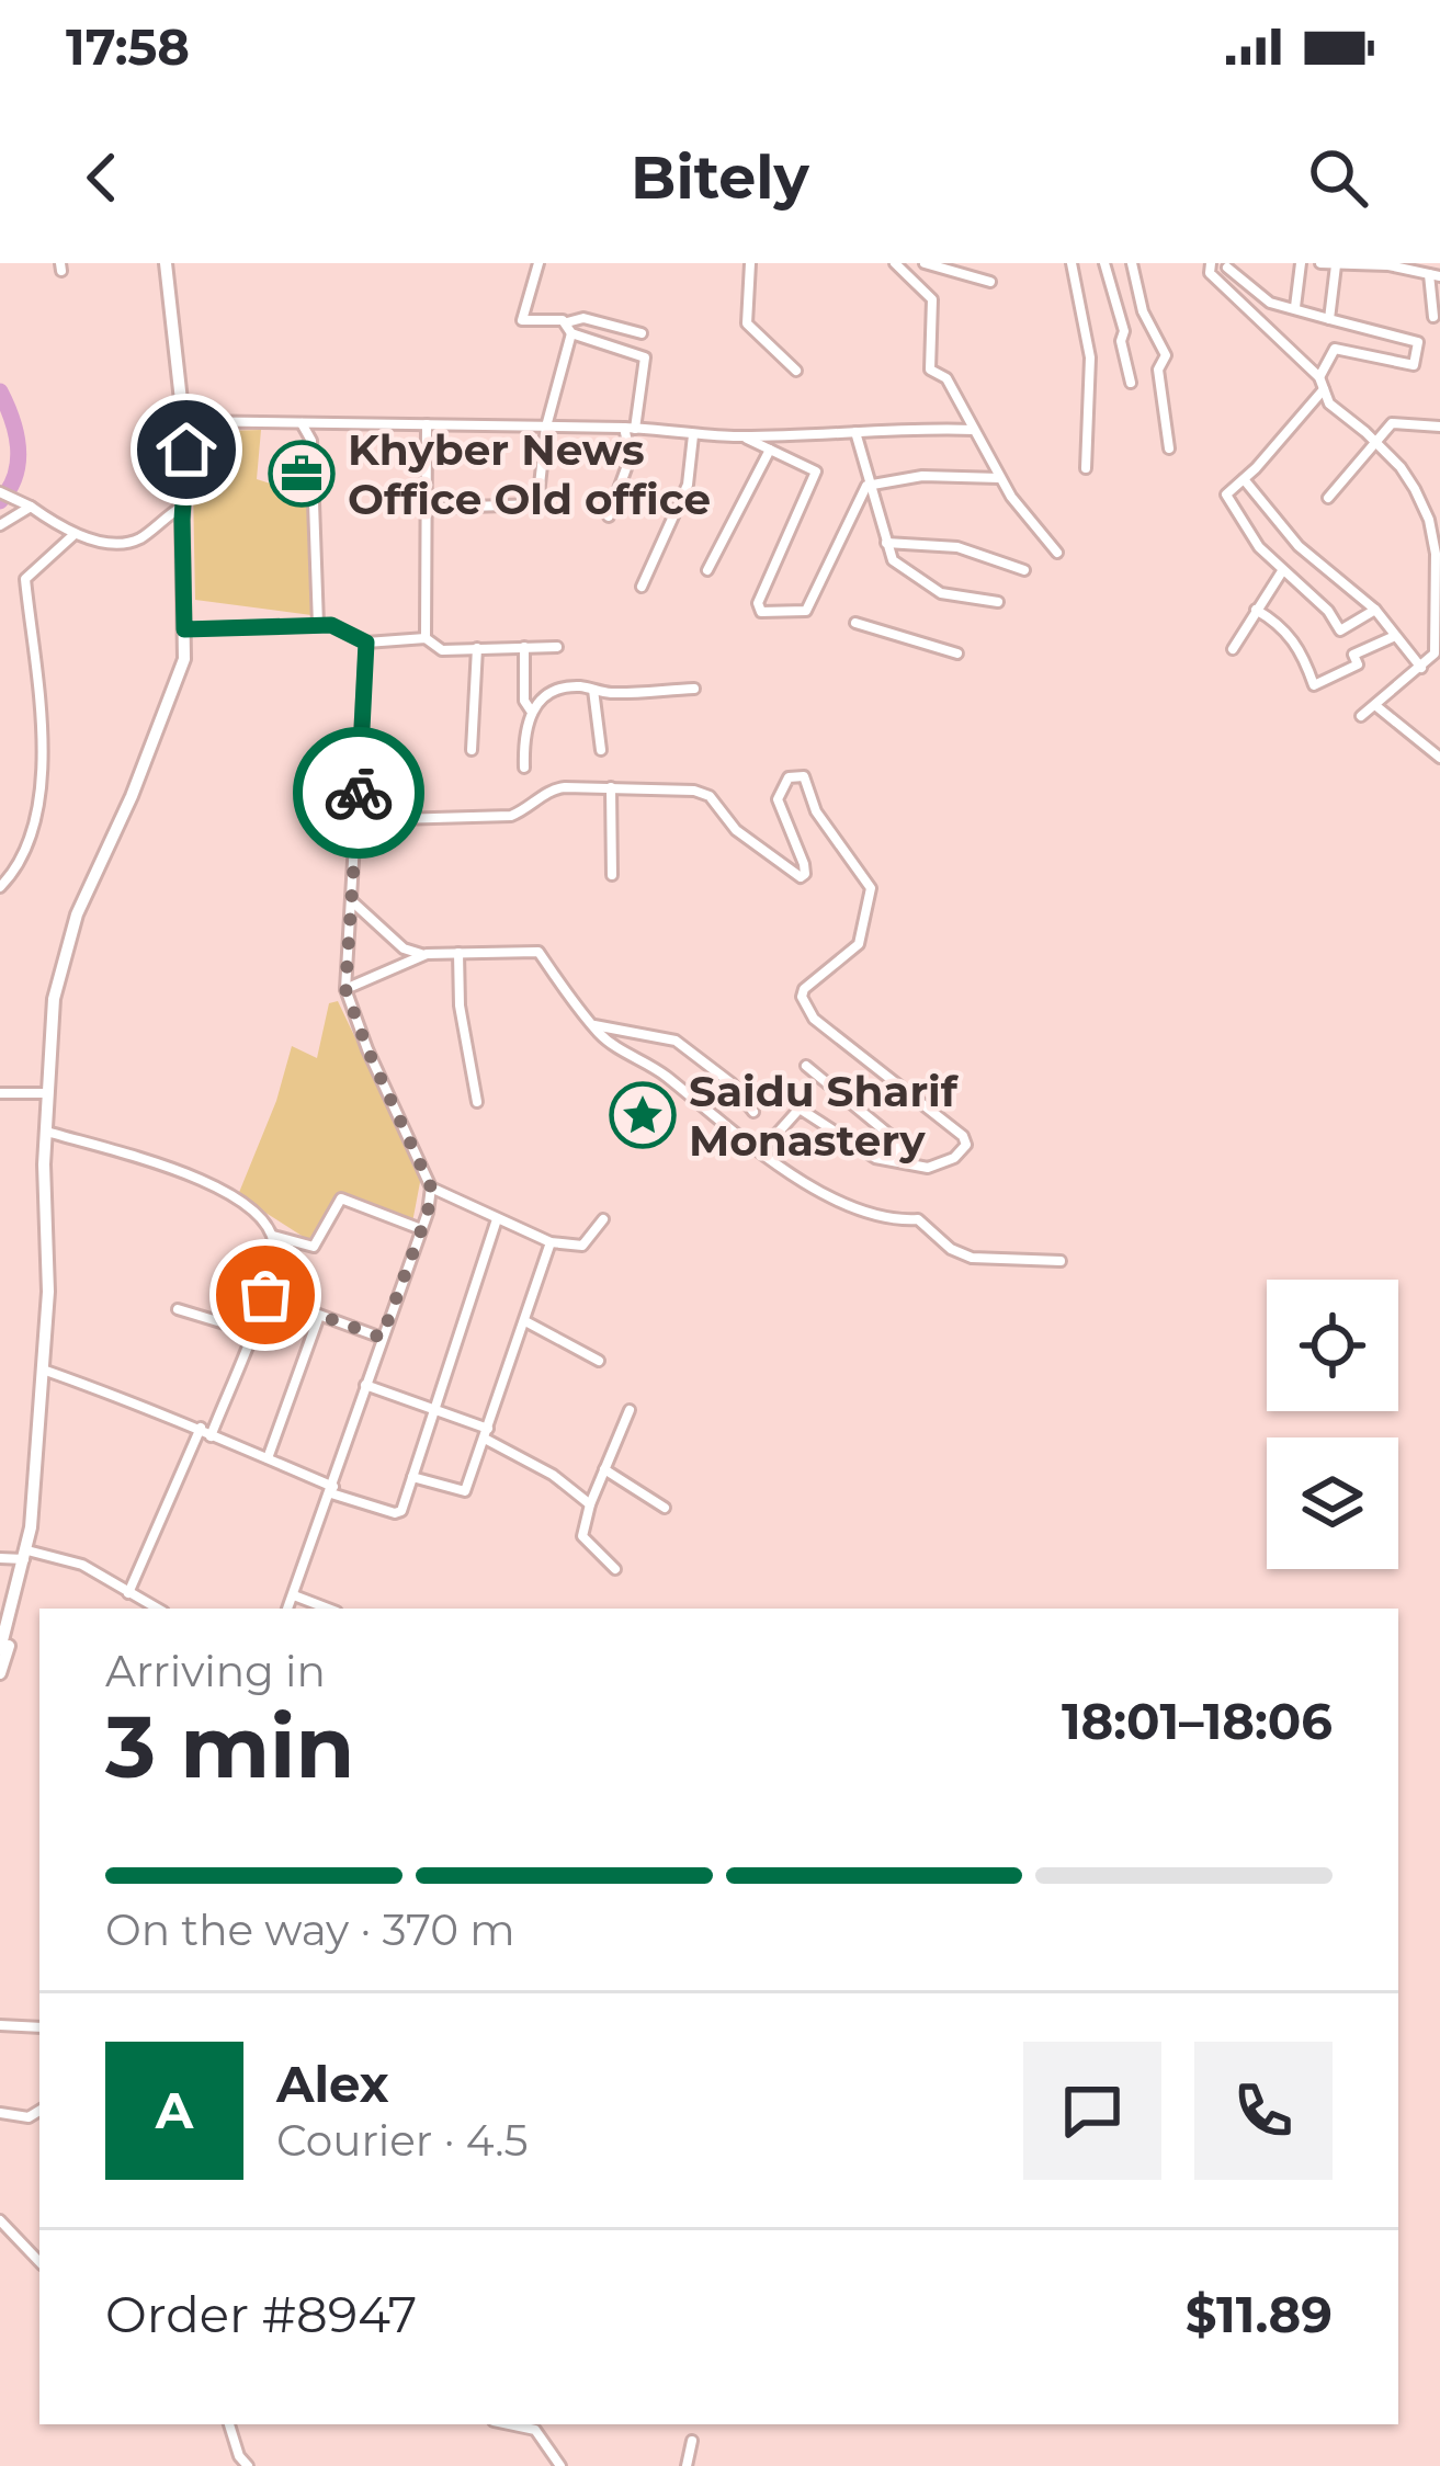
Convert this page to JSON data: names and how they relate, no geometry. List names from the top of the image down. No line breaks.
{"places":{"office":["Khyber News Office Old office"],"place":["Saidu Sharif Monastery"]},"page":{"status":"17:58","header":"Bitely","heading":["3 min","Arriving in","18:01–18:06"],"panel":["Alex","Courier · 4.5","Order #8947","$11.89"],"bar":"On the way · 370 m","round":"A"}}
